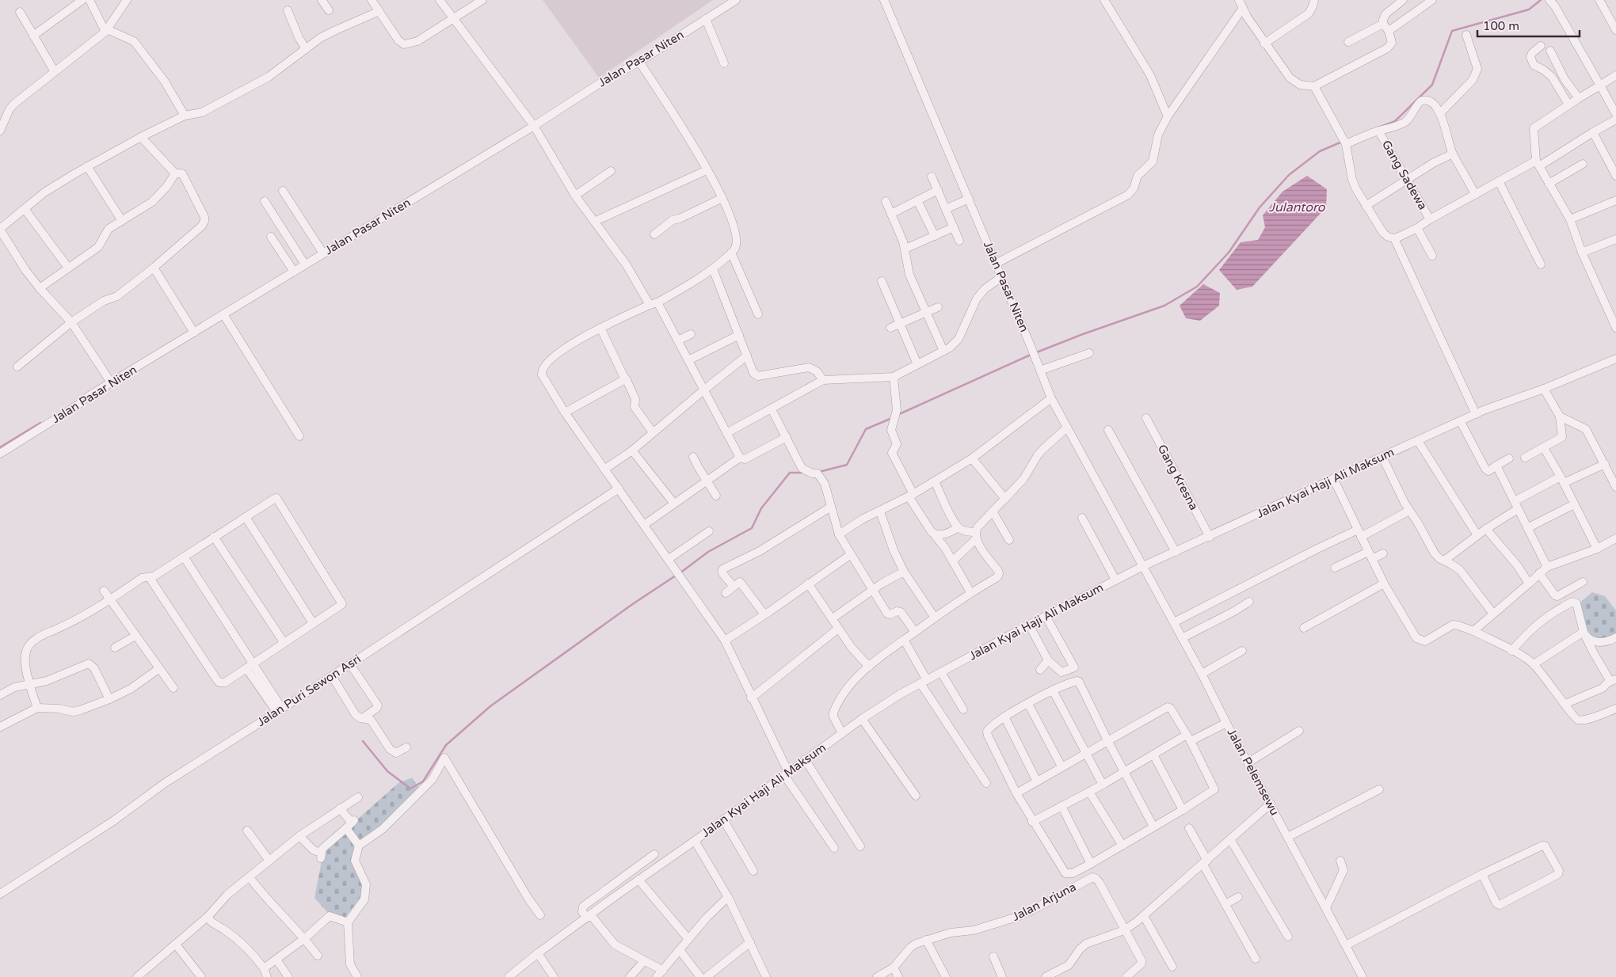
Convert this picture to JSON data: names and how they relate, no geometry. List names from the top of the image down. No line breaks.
{"streets":{"street":["Jalan Pasar Niten","Gang Sadewa","Gang Kresna","Jalan Kyai Haji Ali Maksum","Jalan Puri Sewon Asri","Jalan Pelemsewu","Jalan Arjuna"]},"crossings":[["Jalan Pasar Niten","Jalan Kyai Haji Ali Maksum"],["Jalan Pasar Niten","Jalan Pelemsewu"],["Gang Kresna","Jalan Kyai Haji Ali Maksum"],["Jalan Kyai Haji Ali Maksum","Jalan Pelemsewu"]],"water":["Julantoro"],"scale_bar":"100 m"}
